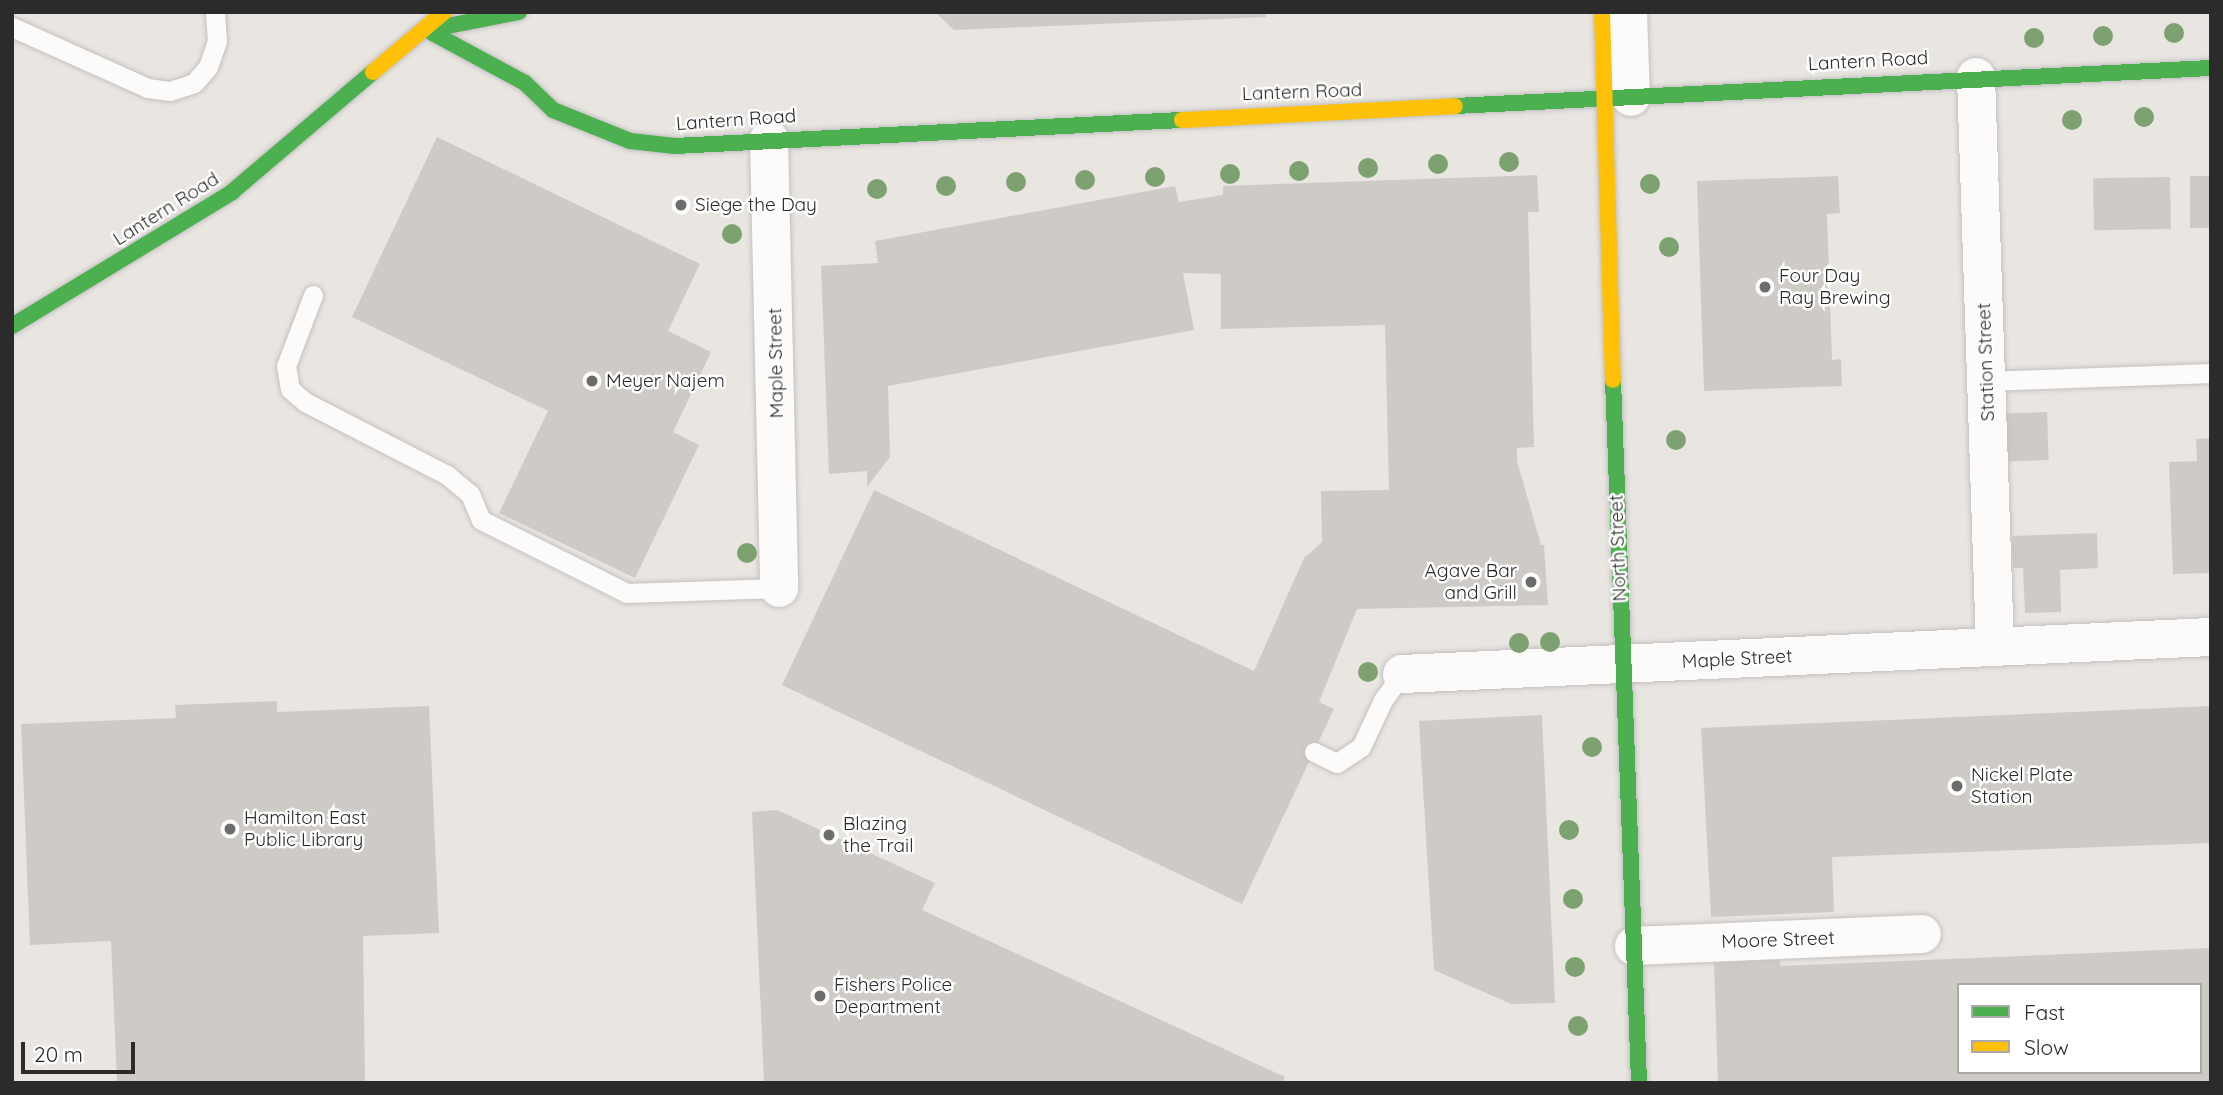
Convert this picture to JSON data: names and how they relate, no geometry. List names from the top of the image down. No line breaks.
{"streets":{"street":["Lantern Road","Station Street","Maple Street","North Street","Moore Street"]},"crossings":[["Lantern Road","Station Street"],["Lantern Road","Maple Street"],["Lantern Road","North Street"],["Station Street","Maple Street"],["Maple Street","North Street"],["North Street","Moore Street"]],"places":["Siege the Day","Four Day Ray Brewing","Meyer Najem","Agave Bar and Grill","Nickel Plate Station","Hamilton East Public Library","Blazing the Trail","Fishers Police Department"],"legend":["Fast","Slow"],"scale_bar":"20 m"}
